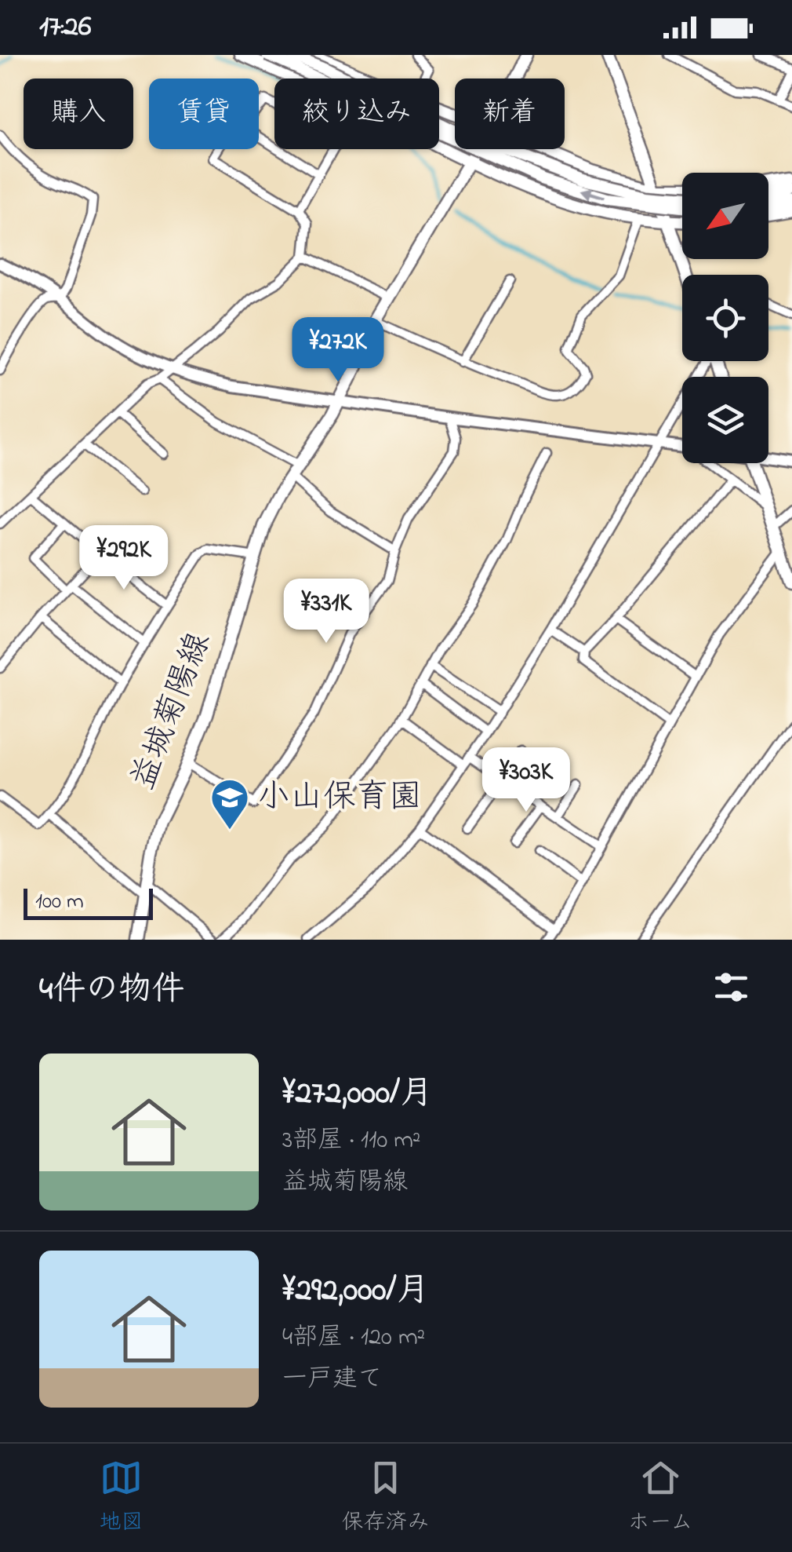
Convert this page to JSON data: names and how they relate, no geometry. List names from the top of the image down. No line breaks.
{"streets":{"main road":["益城菊陽線"]},"places":{"school or university":["小山保育園"]},"scale_bar":"100 m","north":"bottom left","page":{"status":"17:26","chip":["購入","賃貸","絞り込み","新着"],"price":["¥272K","¥292K","¥331K","¥303K"],"scale":"100 m","heading":"4件の物件","list":[{"name":"¥272,000/月","note":"3部屋 · 110 m² · 益城菊陽線"},{"name":"¥292,000/月","note":"4部屋 · 120 m² · 一戸建て"}],"tabs":["地図","保存済み","ホーム"]}}
